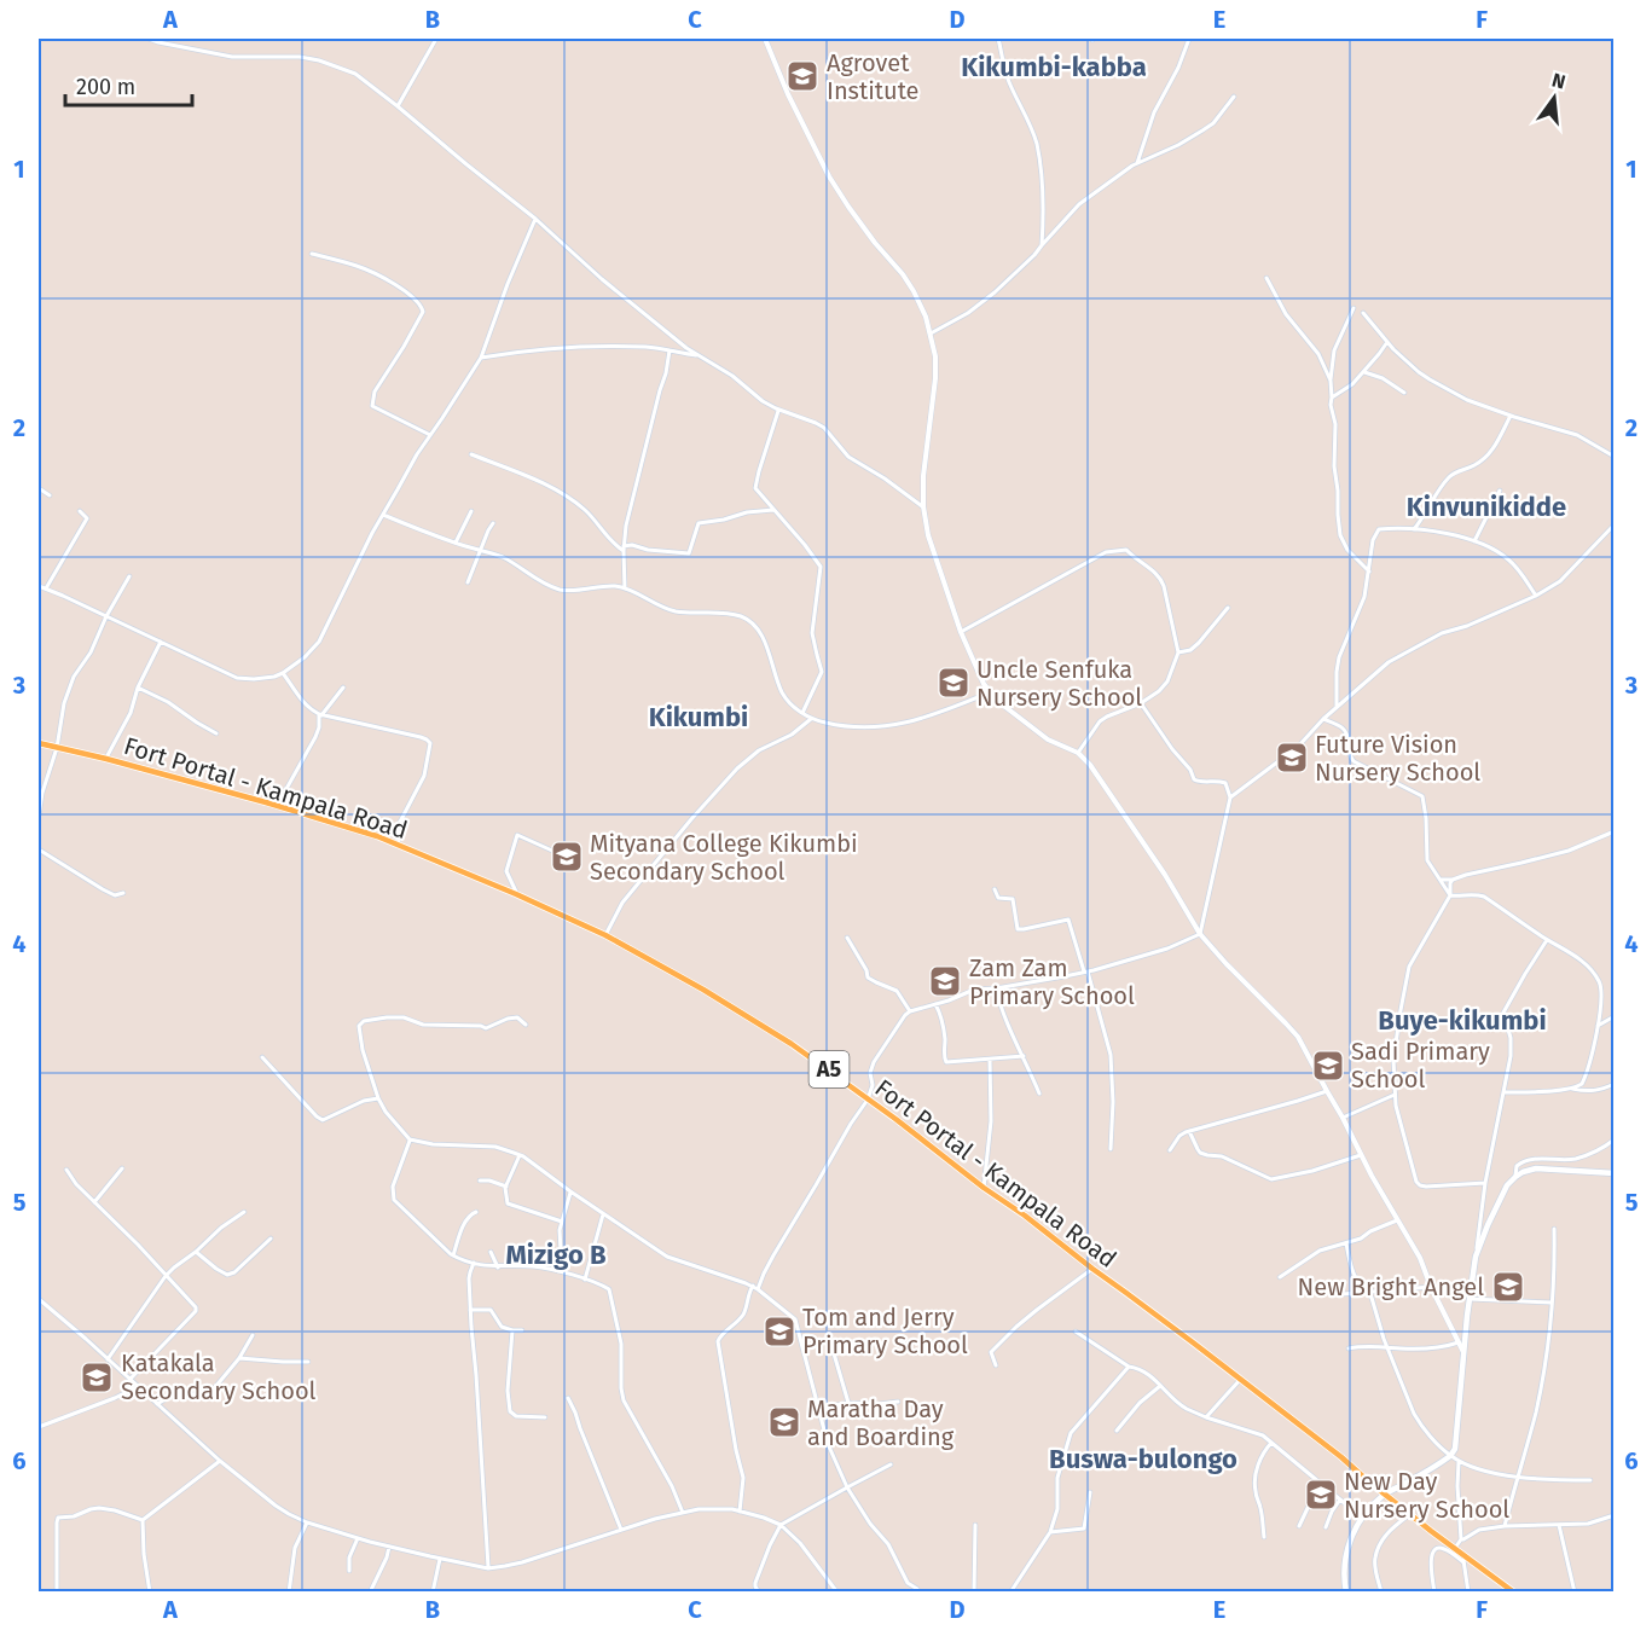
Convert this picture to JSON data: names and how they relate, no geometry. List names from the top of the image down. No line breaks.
{"streets":{"main road":["Fort Portal - Kampala Road","A5"]},"districts":["Kikumbi-kabba","Kinvunikidde","Kikumbi","Buye-kikumbi","Mizigo B","Buswa-bulongo"],"places":{"school or university":["Agrovet Institute","Uncle Senfuka Nursery School","Future Vision Nursery School","Mityana College Kikumbi Secondary School","Zam Zam Primary School","Sadi Primary School","New Bright Angel","Tom and Jerry Primary School","Katakala Secondary School","Maratha Day and Boarding","New Day Nursery School"]},"scale_bar":"200 m","north":"top","grid":{"columns":["A","B","C","D","E","F"],"rows":["1","2","3","4","5","6"]}}
